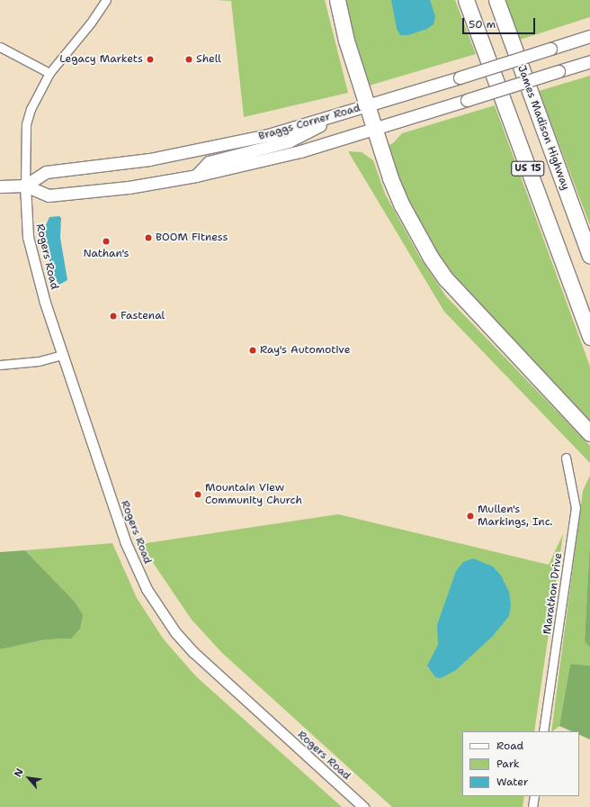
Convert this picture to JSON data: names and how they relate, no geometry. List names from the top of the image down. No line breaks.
{"streets":{"highway":["James Madison Highway","US 15"],"main road":["Braggs Corner Road"],"street":["Rogers Road","Marathon Drive"]},"crossings":[["Braggs Corner Road","Rogers Road"]],"places":["Legacy Markets","Shell","BOOM Fitness","Nathan's","Fastenal","Ray's Automotive","Mountain View Community Church","Mullen's Markings, Inc."],"legend":["Road","Park","Water"],"scale_bar":"50 m","north":"top left"}
